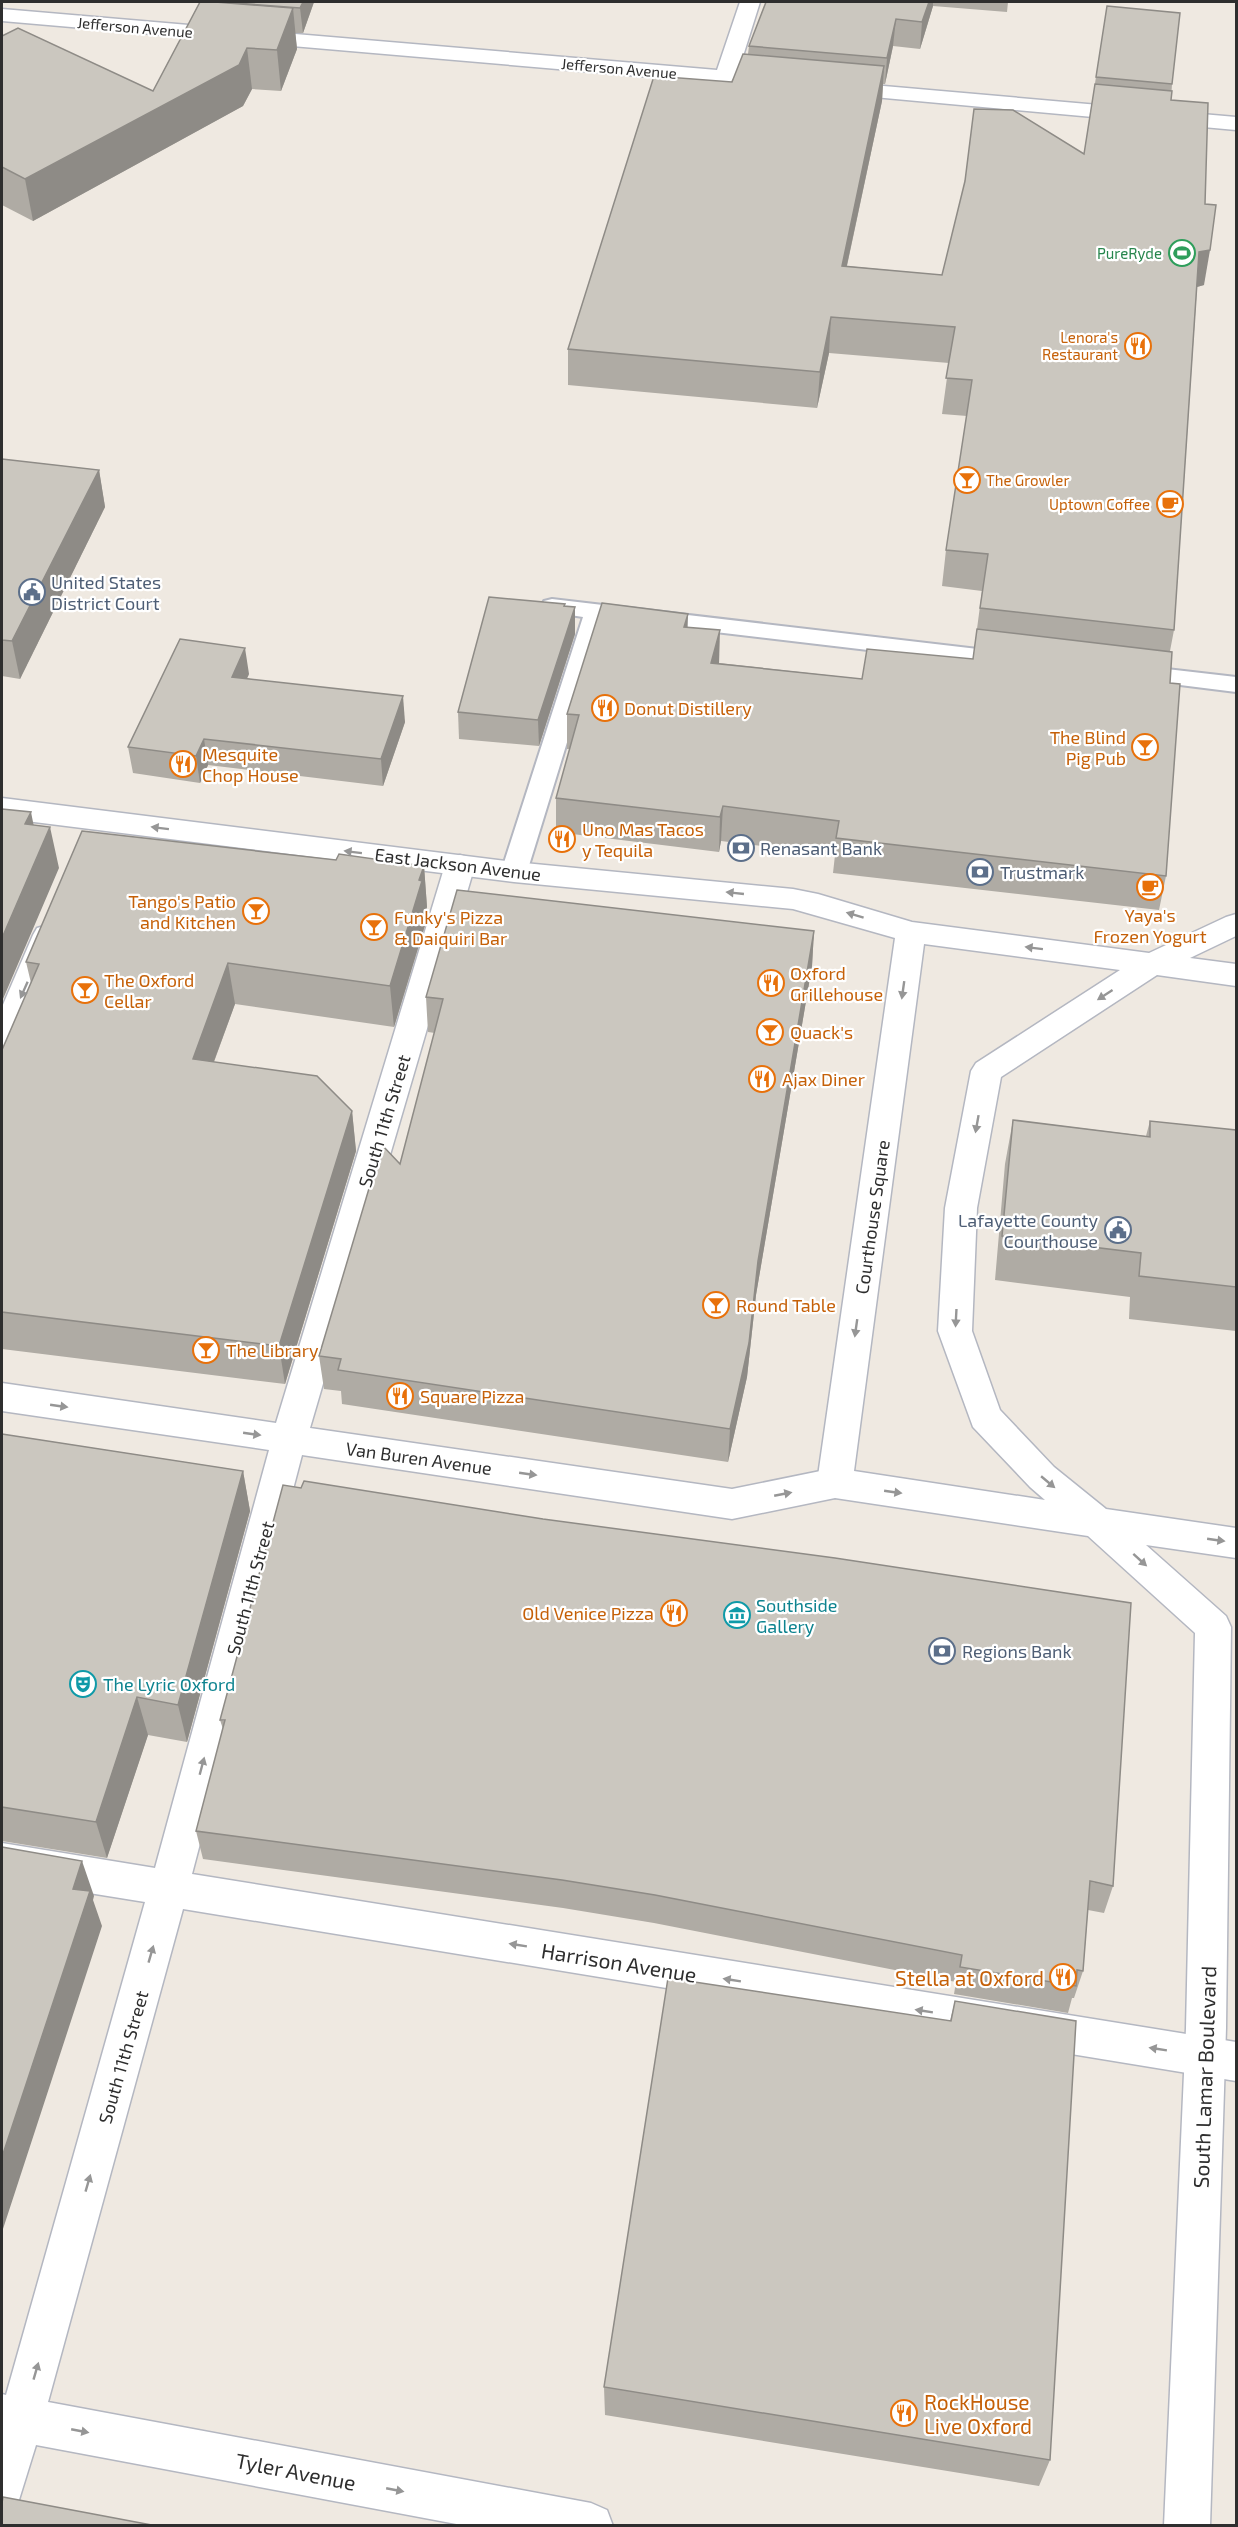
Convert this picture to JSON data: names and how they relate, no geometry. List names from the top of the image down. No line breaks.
{"streets":{"street":["Jefferson Avenue","East Jackson Avenue","South 11th Street","Courthouse Square","Van Buren Avenue","Harrison Avenue","South Lamar Boulevard","Tyler Avenue"]},"crossings":[["East Jackson Avenue","South 11th Street"],["East Jackson Avenue","Courthouse Square"],["South 11th Street","Van Buren Avenue"],["South 11th Street","Harrison Avenue"],["South 11th Street","Tyler Avenue"],["Courthouse Square","Van Buren Avenue"],["Harrison Avenue","South Lamar Boulevard"]],"one_way":["East Jackson Avenue","South 11th Street","Courthouse Square","Van Buren Avenue","Harrison Avenue","Tyler Avenue"],"places":{"sports":["PureRyde"],"restaurant":["Lenora's Restaurant","Donut Distillery","Mesquite Chop House","Uno Mas Tacos y Tequila","Oxford Grillehouse","Ajax Diner","Square Pizza","Old Venice Pizza","Stella at Oxford","RockHouse Live Oxford"],"bar":["The Growler","The Blind Pig Pub","Tango's Patio and Kitchen","Funky's Pizza & Daiquiri Bar","The Oxford Cellar","Quack's","Round Table","The Library"],"cafe":["Uptown Coffee","Yaya's Frozen Yogurt"],"public building":["United States District Court","Lafayette County Courthouse"],"bank":["Renasant Bank","Trustmark","Regions Bank"],"museum":["Southside Gallery"],"theatre":["The Lyric Oxford"]}}
